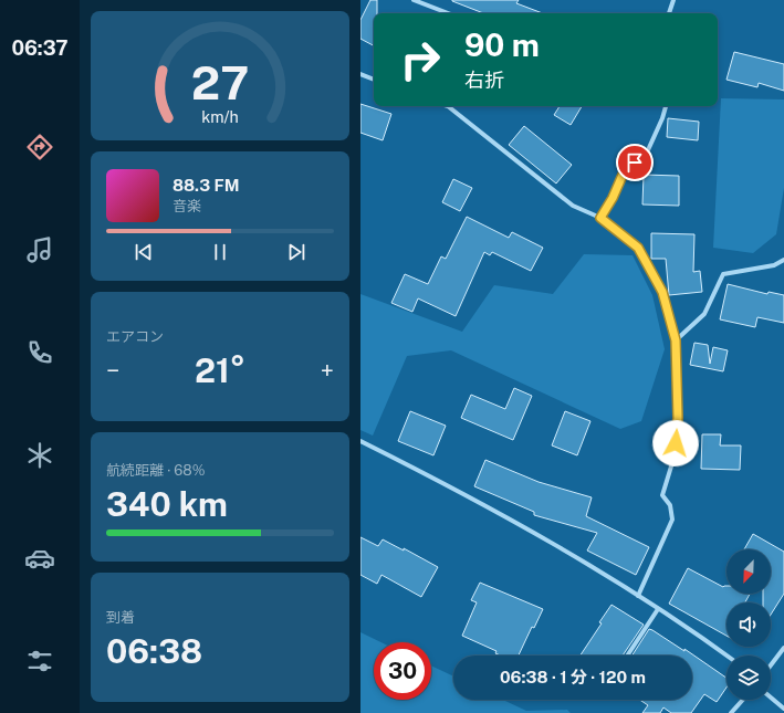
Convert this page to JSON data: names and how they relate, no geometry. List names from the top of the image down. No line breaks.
{"north":"bottom left","page":{"tabs":"06:37","turn":["90 m","右折"],"song":["88.3 FM","音楽"],"tile":["エアコン",["航続距離 · 68%","340 km"],["到着","06:38"]],"heat":["−","21°","+"],"limit":"30","trip":"06:38 · 1 分 · 120 m","gauge":["27","km/h"]}}
